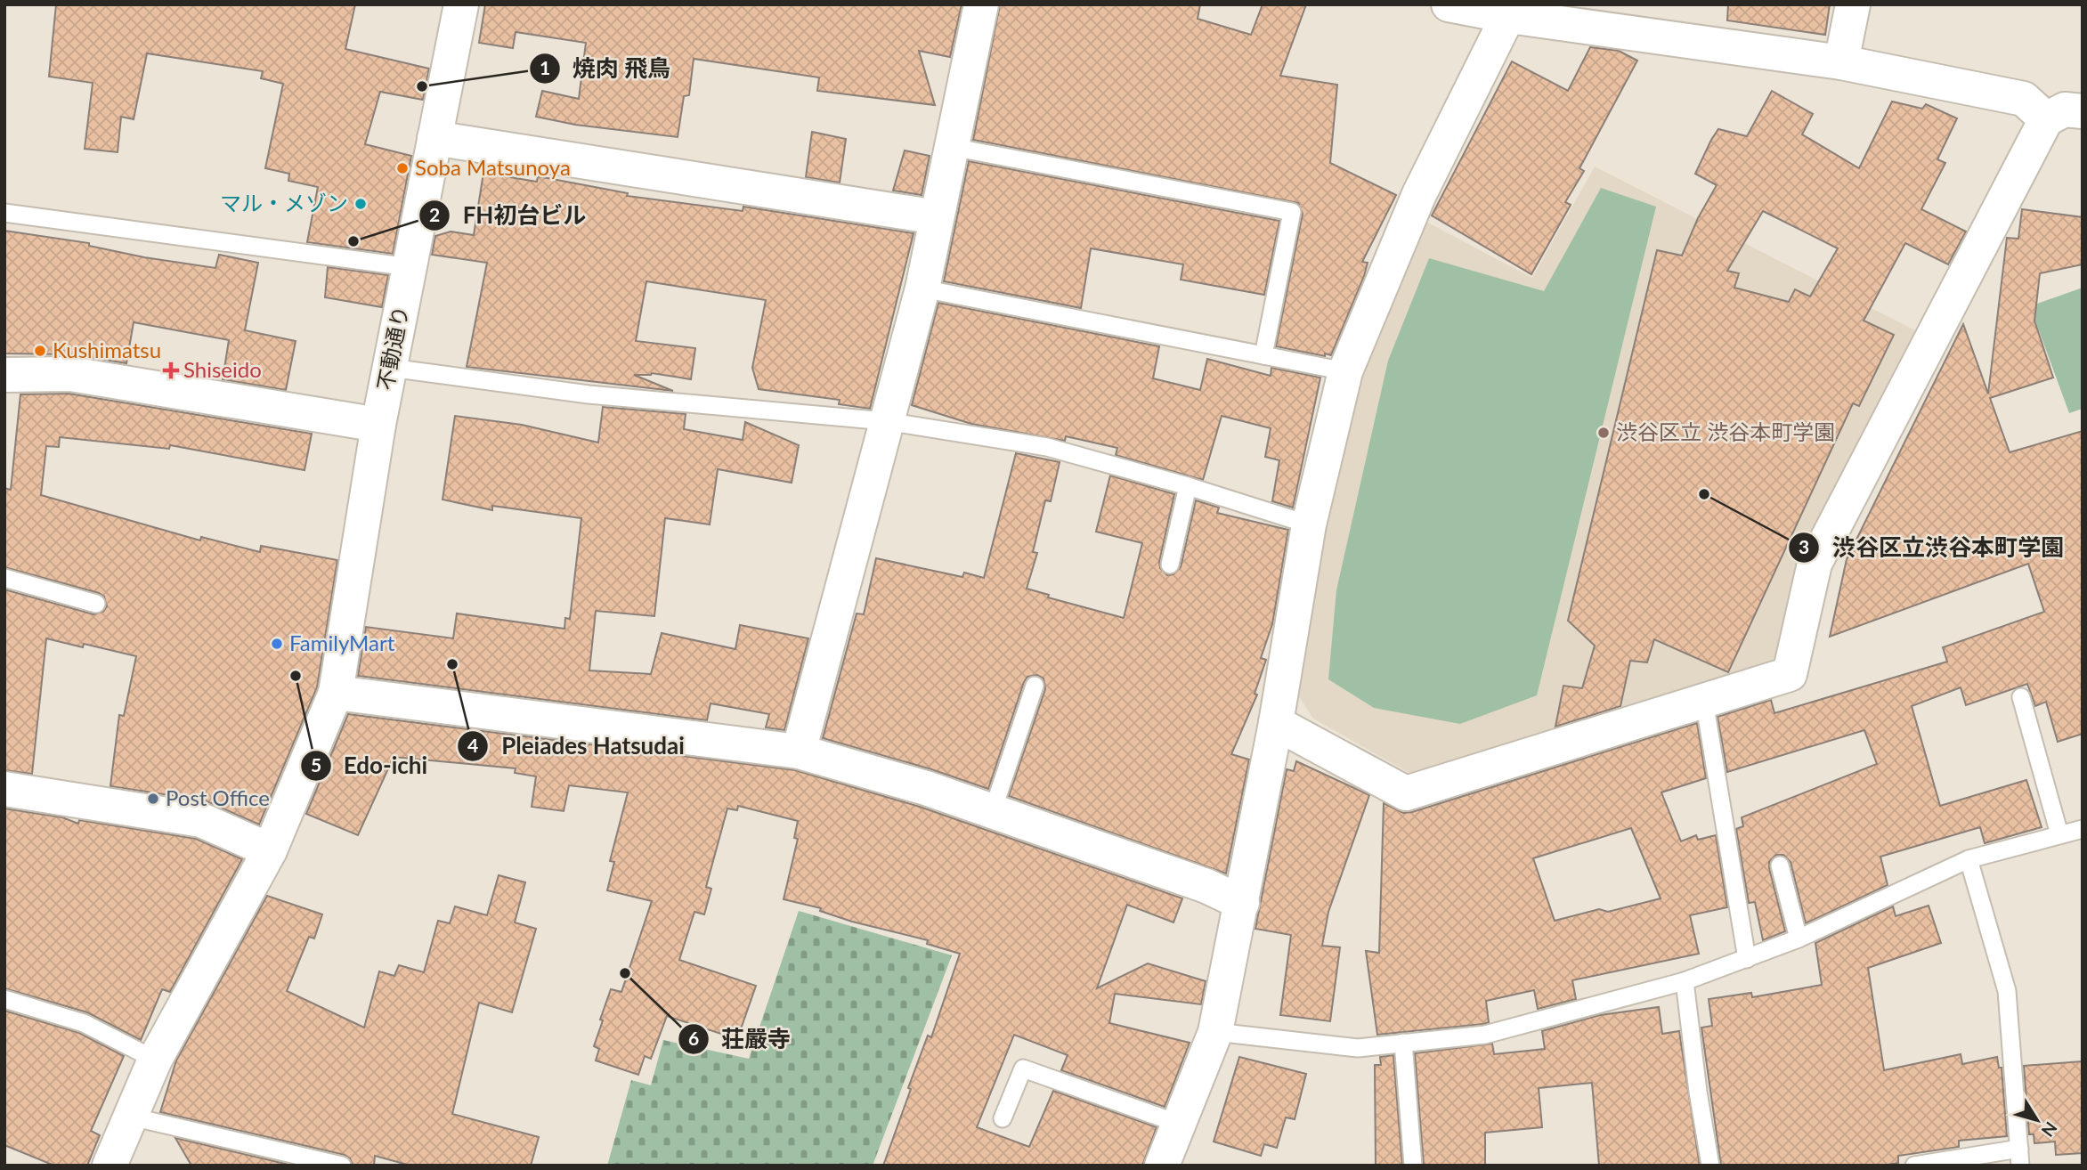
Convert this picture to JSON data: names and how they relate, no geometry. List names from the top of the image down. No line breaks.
{"streets":{"street":["不動通り"]},"places":{"other":["焼肉 飛鳥","Soba Matsunoya","マル・メゾン","FH初台ビル","Kushimatsu","渋谷区立 渋谷本町学園","渋谷区立渋谷本町学園","FamilyMart","Pleiades Hatsudai","Edo-ichi","Post Office","荘嚴寺"],"health":["Shiseido"]},"north":"bottom right"}
